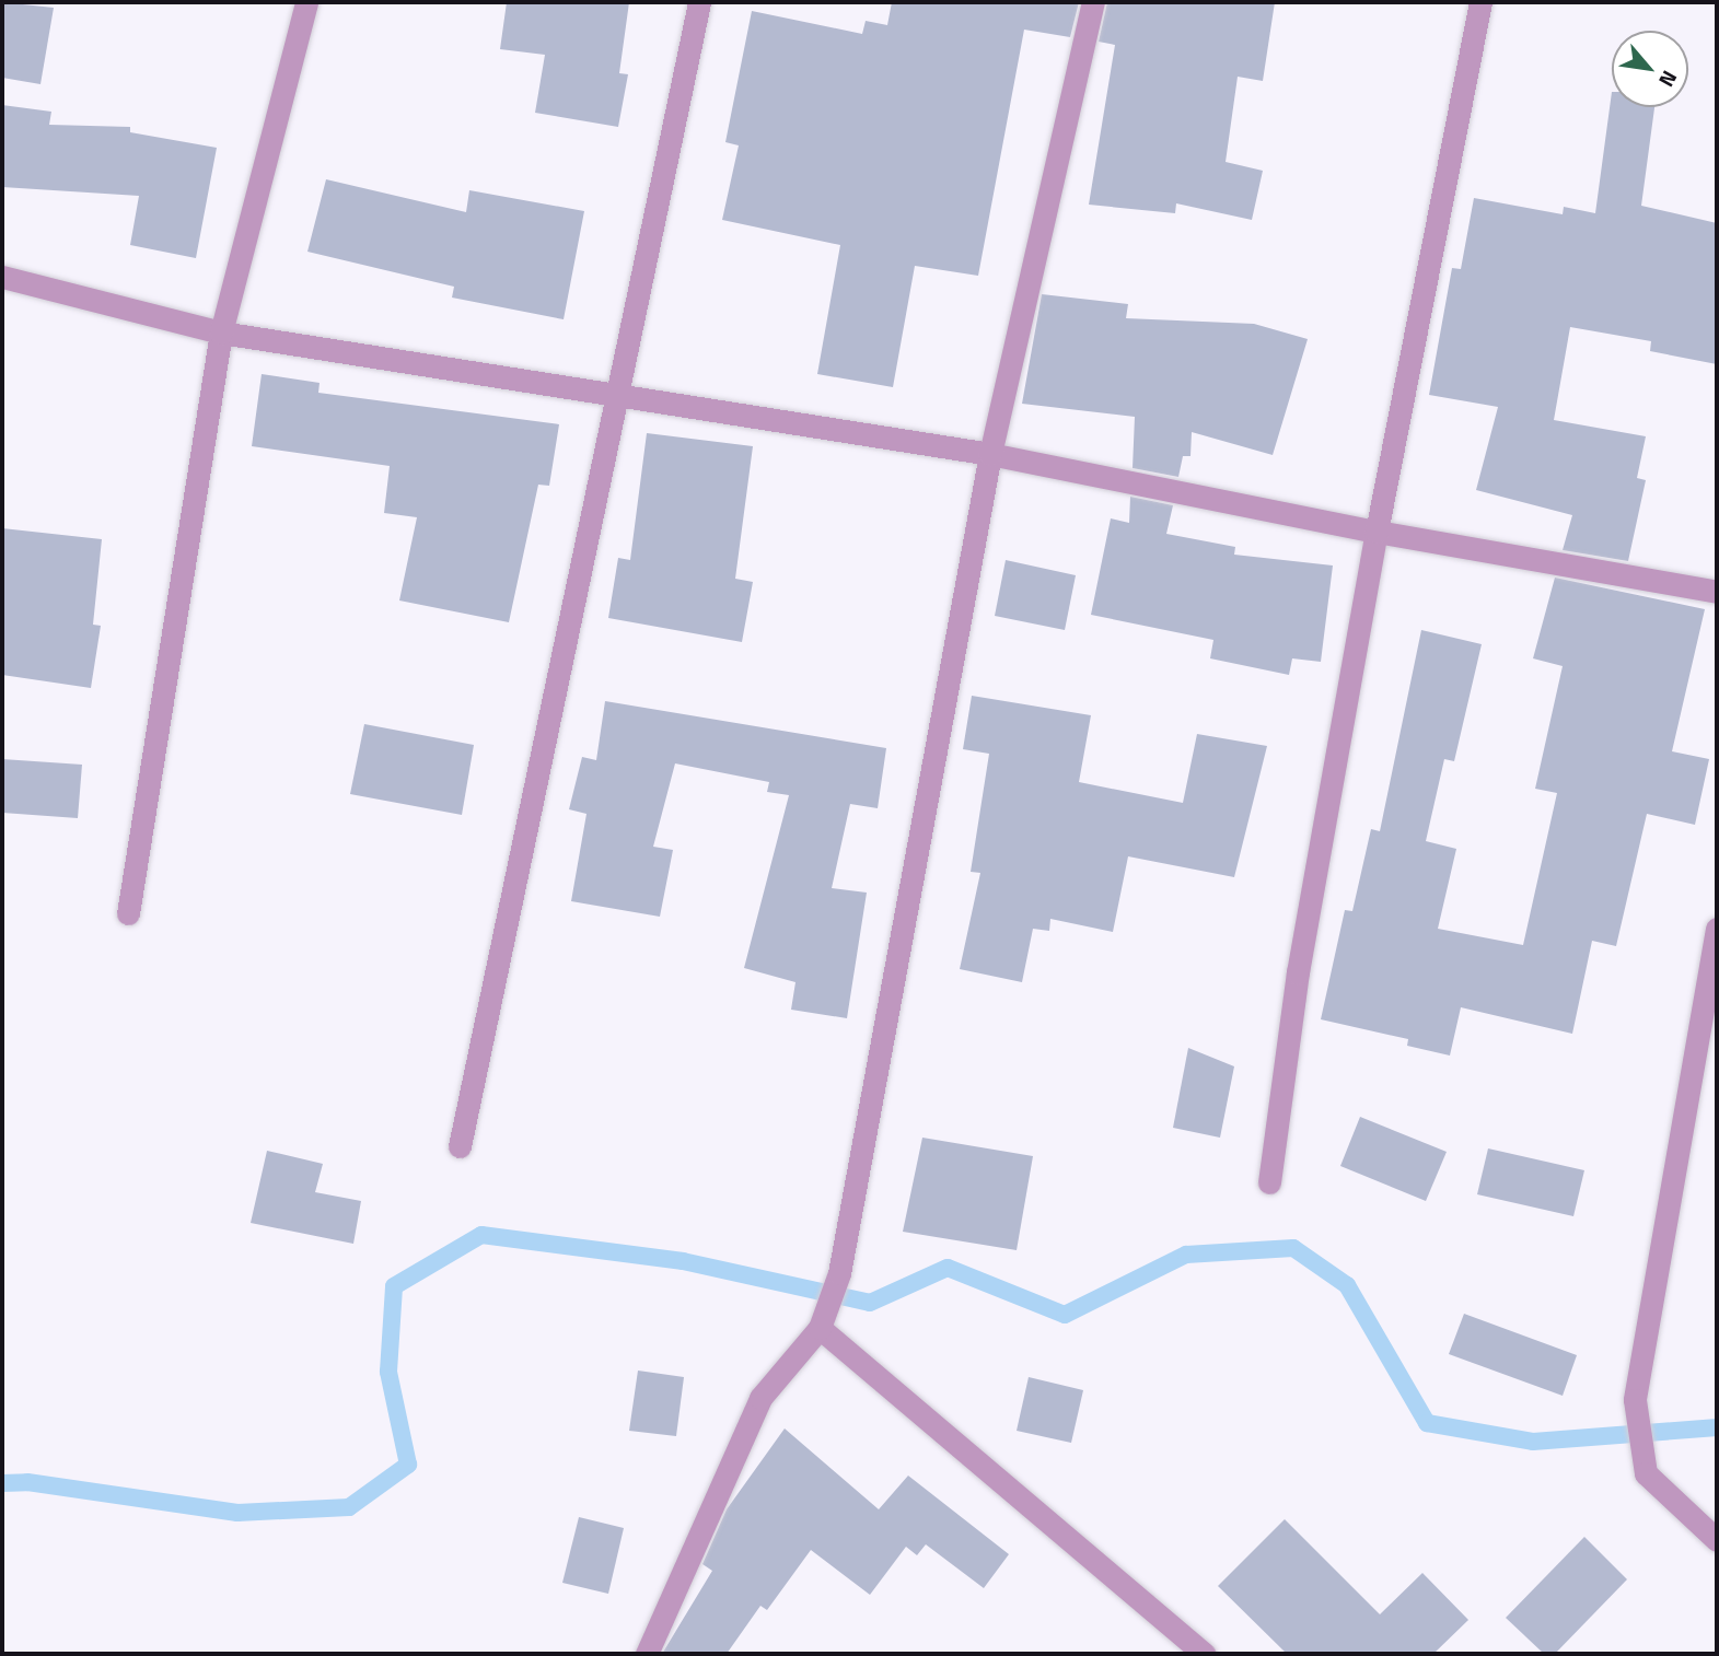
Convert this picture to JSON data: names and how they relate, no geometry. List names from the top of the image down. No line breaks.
{"north":"bottom right"}
